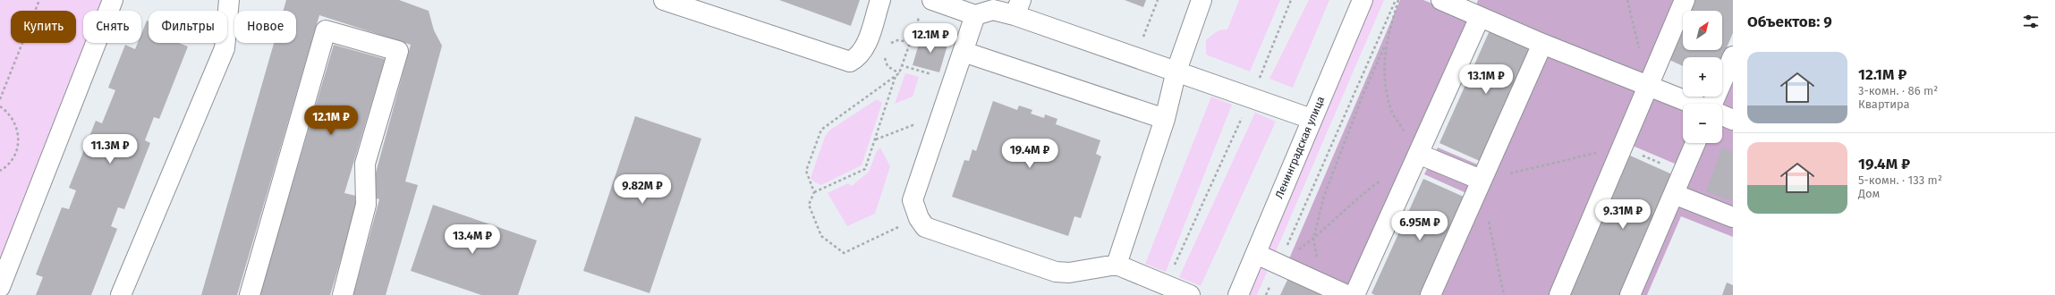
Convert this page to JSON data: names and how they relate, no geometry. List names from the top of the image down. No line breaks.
{"streets":{"street":["Ленинградская улица"]},"north":"top right","page":{"heading":"Объектов: 9","map_buttons":["+","−"],"chip":["Купить","Снять","Фильтры","Новое"],"price":["12.1M ₽","13.1M ₽","12.1M ₽","11.3M ₽","19.4M ₽","9.82M ₽","9.31M ₽","6.95M ₽","13.4M ₽"],"list":[{"name":"12.1M ₽","note":"3-комн. · 86 m² · Квартира"},{"name":"19.4M ₽","note":"5-комн. · 133 m² · Дом"}]}}
